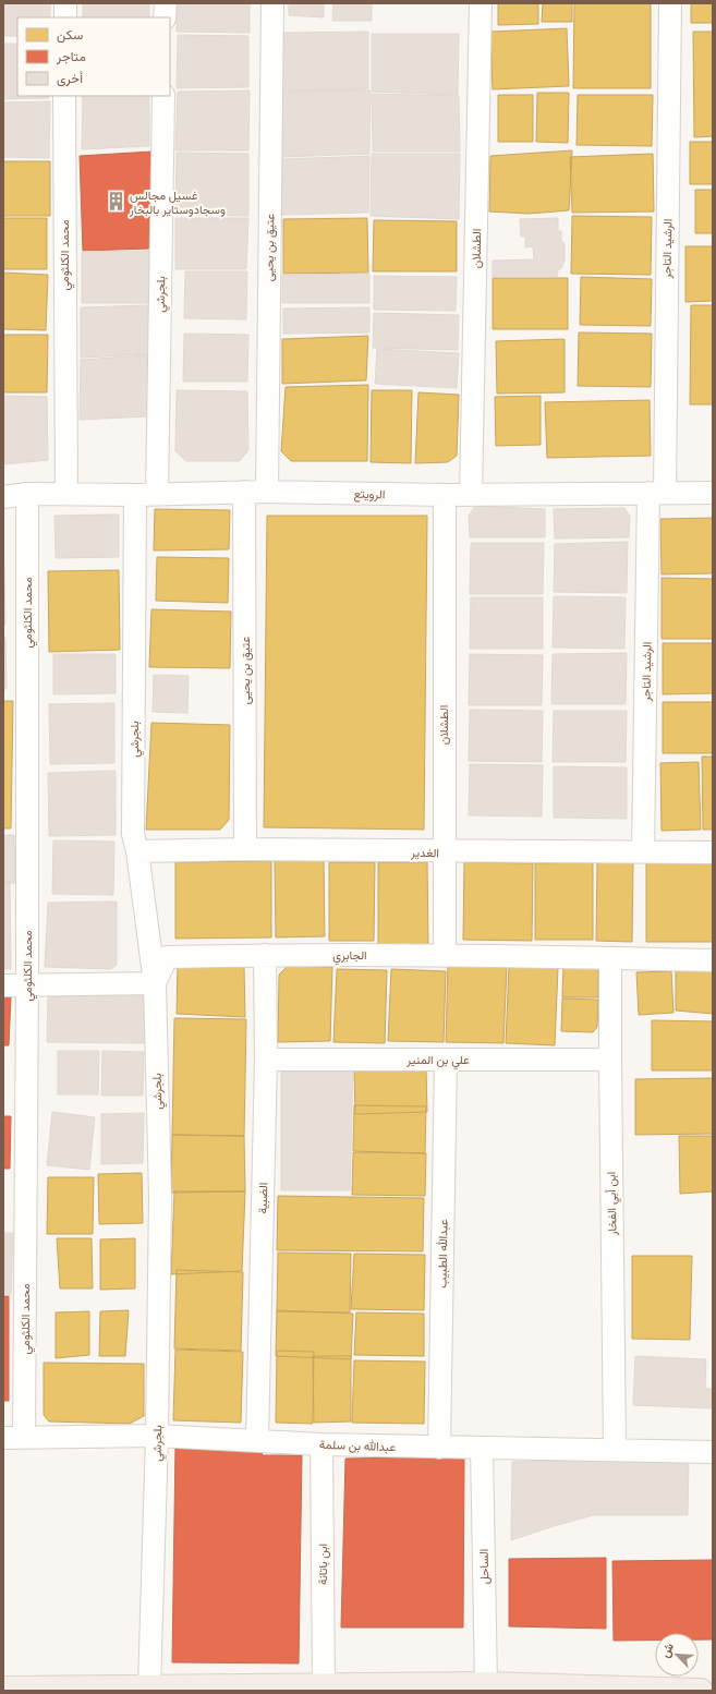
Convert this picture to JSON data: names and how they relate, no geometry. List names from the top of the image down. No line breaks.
{"streets":{"street":["عتيق بن يحيى","الطشلان","الرشيد التاجر","محمد الكلثومي","بلجرشي","الرويتع","الغدير","الجابري","علي بن المنير","الضبية","ابن أبي الفخار","عبدالله الطبيب","عبدالله بن سلمة","ابن باتانة","الساحل"]},"crossings":[["عتيق بن يحيى","الرويتع"],["عتيق بن يحيى","الغدير"],["الطشلان","الرويتع"],["الطشلان","الغدير"],["الطشلان","الجابري"],["الرشيد التاجر","الرويتع"],["الرشيد التاجر","الغدير"],["محمد الكلثومي","الرويتع"],["محمد الكلثومي","عبدالله بن سلمة"],["بلجرشي","الرويتع"],["بلجرشي","الغدير"],["بلجرشي","الجابري"],["بلجرشي","عبدالله بن سلمة"],["الجابري","الضبية"],["الجابري","ابن أبي الفخار"],["علي بن المنير","الضبية"],["علي بن المنير","ابن أبي الفخار"],["علي بن المنير","عبدالله الطبيب"],["الضبية","عبدالله بن سلمة"],["ابن أبي الفخار","عبدالله بن سلمة"],["عبدالله الطبيب","عبدالله بن سلمة"],["عبدالله بن سلمة","ابن باتانة"],["عبدالله بن سلمة","الساحل"]],"places":{"building":["غسيل مجالس وسجادوستاير بالبخار"]},"legend":["سكن","متاجر","أخرى"],"north":"top left"}
